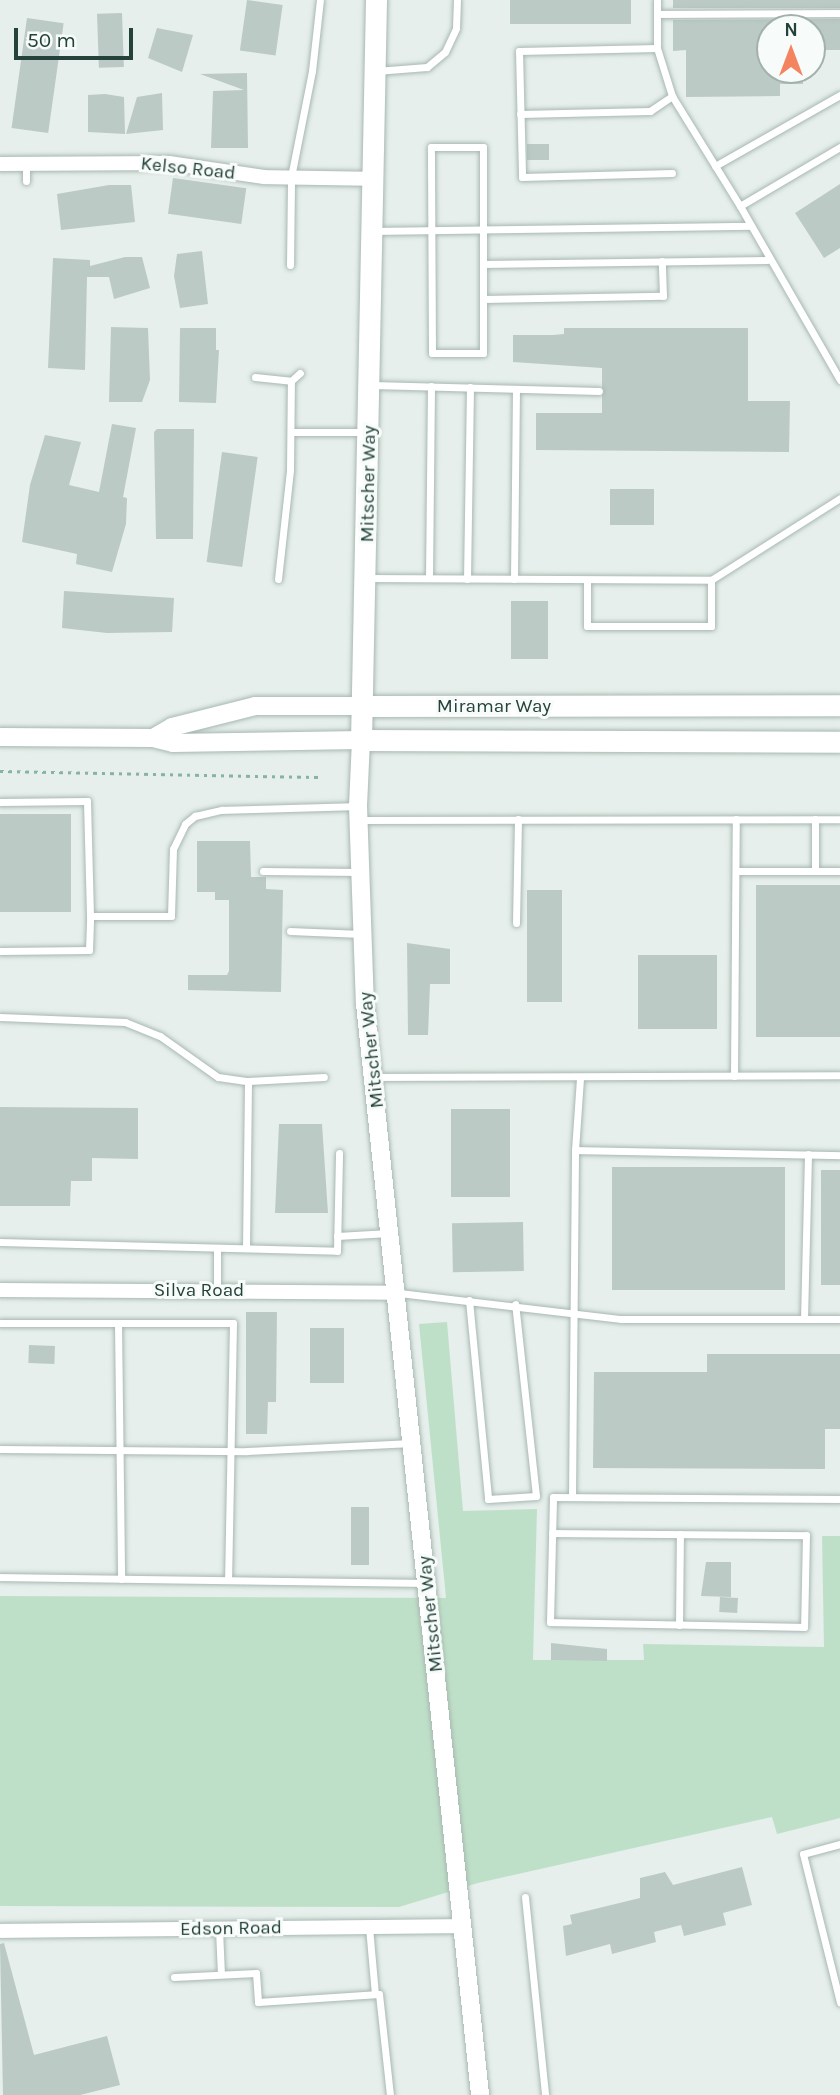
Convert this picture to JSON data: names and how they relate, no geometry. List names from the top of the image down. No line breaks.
{"streets":{"main road":["Mitscher Way","Miramar Way"],"street":["Kelso Road","Silva Road","Edson Road"]},"crossings":[["Kelso Road","Mitscher Way"],["Mitscher Way","Miramar Way"],["Mitscher Way","Silva Road"],["Mitscher Way","Edson Road"]],"scale_bar":"50 m","north":"top"}
